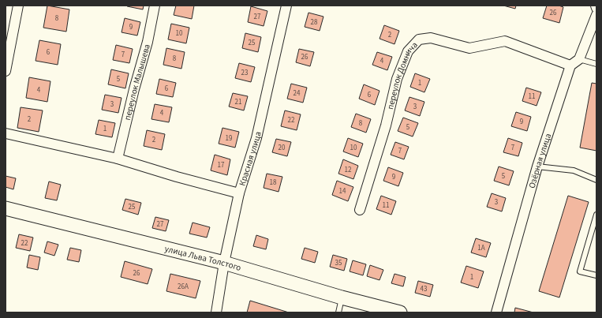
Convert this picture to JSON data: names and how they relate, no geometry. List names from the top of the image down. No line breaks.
{"streets":{"street":["переулок Домнича","переулок Малышева","Красная улица","Озёрная улица","улица Льва Толстого"]},"crossings":[["переулок Домнича","Озёрная улица"],["Красная улица","улица Льва Толстого"]],"house_numbers":["26","27","8","28","9","10","2","25","6","7","26","8","4","23","5","1","6","4","24","6","11","21","3","3","4","2","22","9","8","5","1","19","2","20","10","7","7","17","12","5","9","18","14","3","11","25","27","22","1А","35","26","1","26А","43"]}
